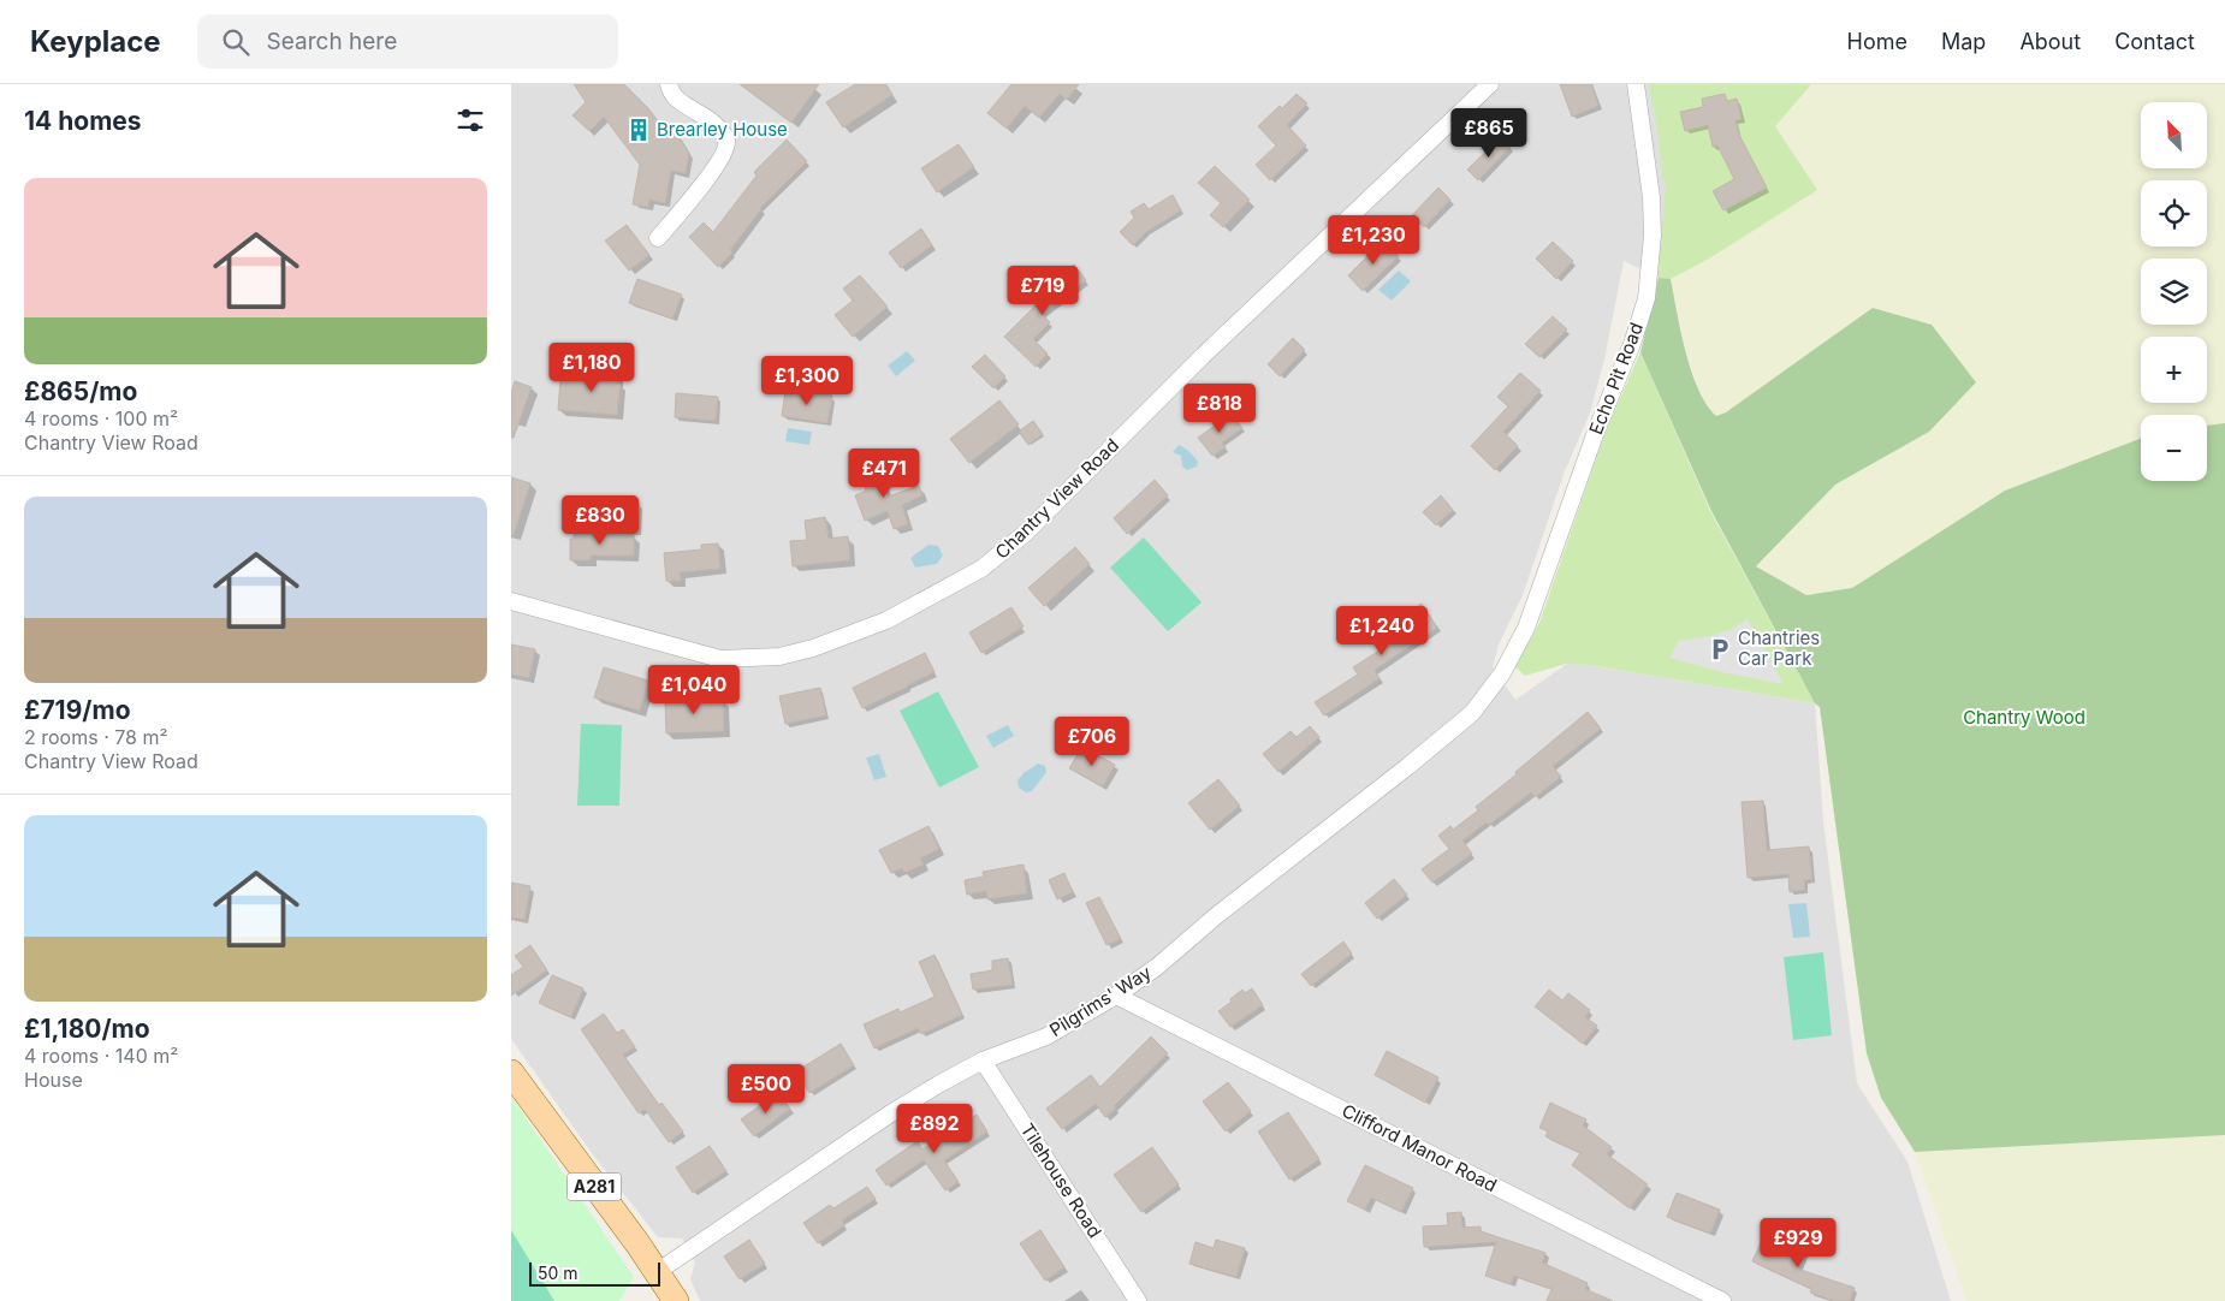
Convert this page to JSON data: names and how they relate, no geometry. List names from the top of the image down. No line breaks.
{"streets":{"main road":["A281"],"street":["Echo Pit Road","Chantry View Road","Pilgrims' Way","Clifford Manor Road","Tilehouse Road"]},"crossings":[["Echo Pit Road","Pilgrims' Way"],["Pilgrims' Way","Clifford Manor Road"],["Pilgrims' Way","Tilehouse Road"],["Pilgrims' Way","A281"]],"parks":["Chantry Wood"],"places":{"building":["Brearley House"],"parking":["Chantries Car Park"]},"scale_bar":"50 m","north":"top left","page":{"header":"Keyplace","search":"Search here","nav":["Home","Map","About","Contact"],"heading":"14 homes","map_buttons":["+","−"],"price":["£865","£1,230","£719","£1,180","£1,300","£818","£471","£830","£1,240","£1,040","£706","£500","£892","£929"],"list":[{"name":"£865/mo","note":"4 rooms · 100 m² · Chantry View Road"},{"name":"£719/mo","note":"2 rooms · 78 m² · Chantry View Road"},{"name":"£1,180/mo","note":"4 rooms · 140 m² · House"}],"scale":"50 m"}}
